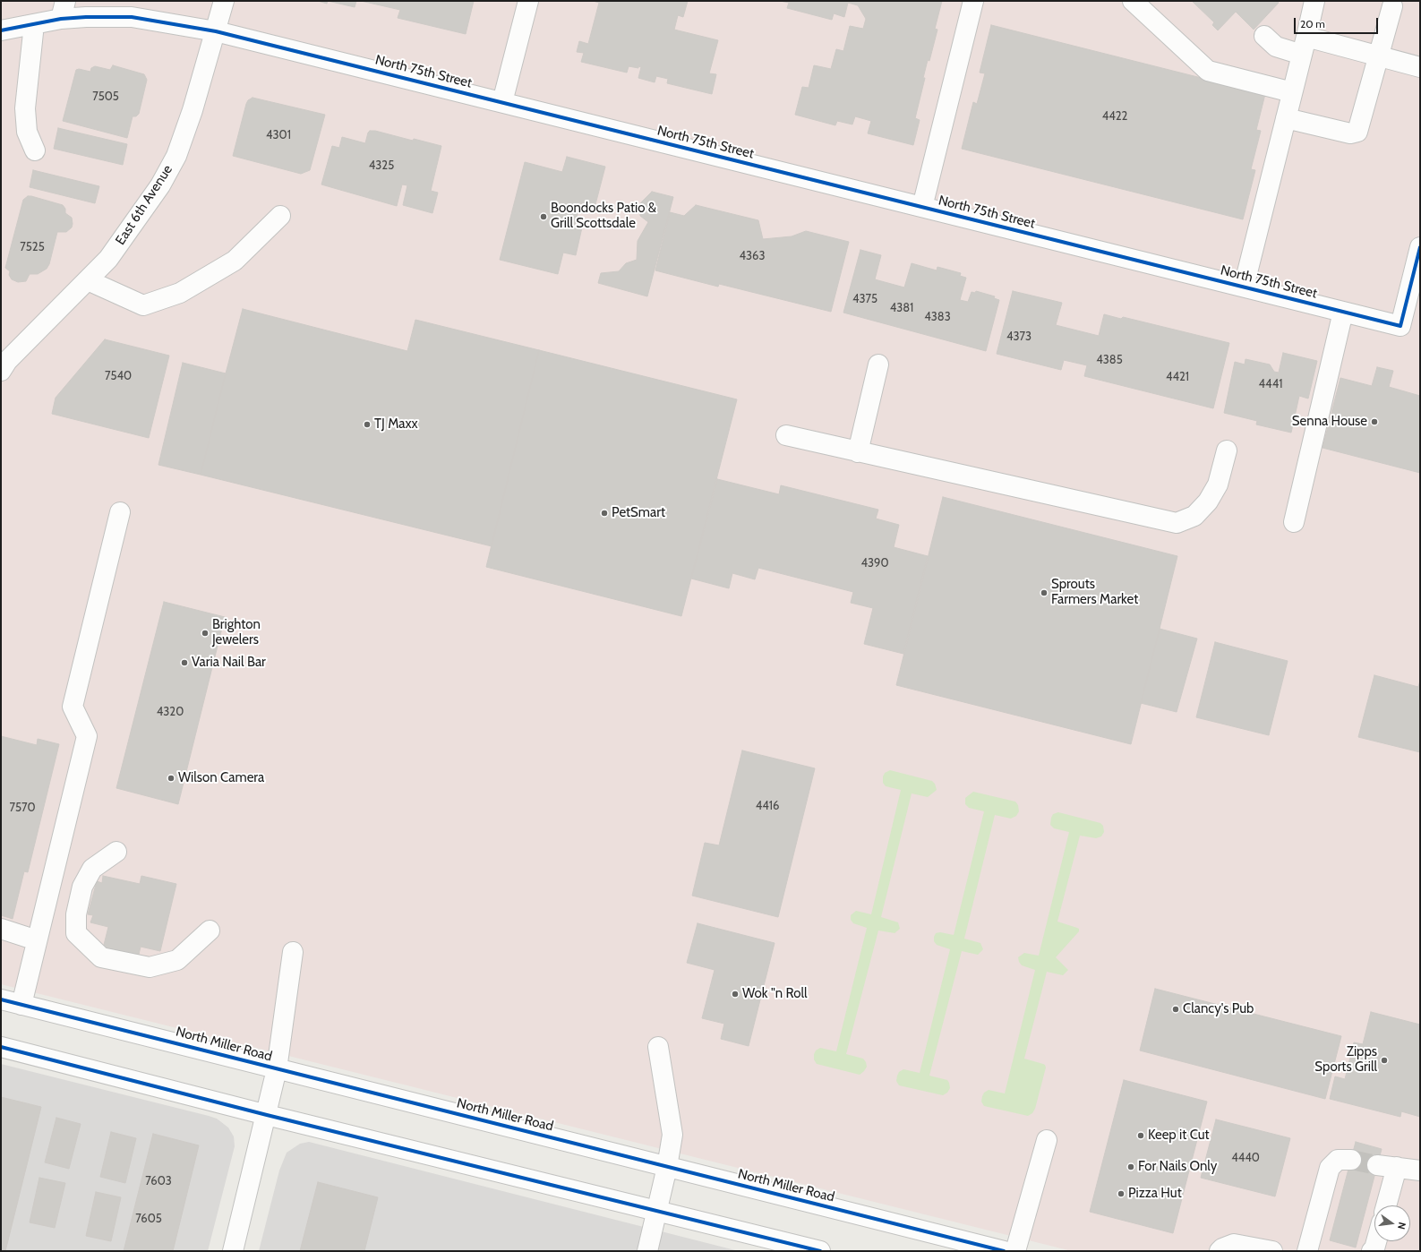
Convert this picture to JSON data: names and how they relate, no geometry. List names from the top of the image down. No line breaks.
{"streets":{"street":["North 75th Street","East 6th Avenue","North Miller Road"]},"crossings":[["North 75th Street","East 6th Avenue"]],"places":["Boondocks Patio & Grill Scottsdale","Senna House","TJ Maxx","PetSmart","Sprouts Farmers Market","Brighton Jewelers","Varia Nail Bar","Wilson Camera","Wok \"n Roll","Clancy's Pub","Zipps Sports Grill","Keep it Cut","For Nails Only","Pizza Hut"],"house_numbers":["7505","4422","4301","4325","7525","4363","4375","4381","4383","4373","4385","7540","4421","4441","4390","4320","4416","7570","4440","7603","7605"],"scale_bar":"20 m","north":"right"}
